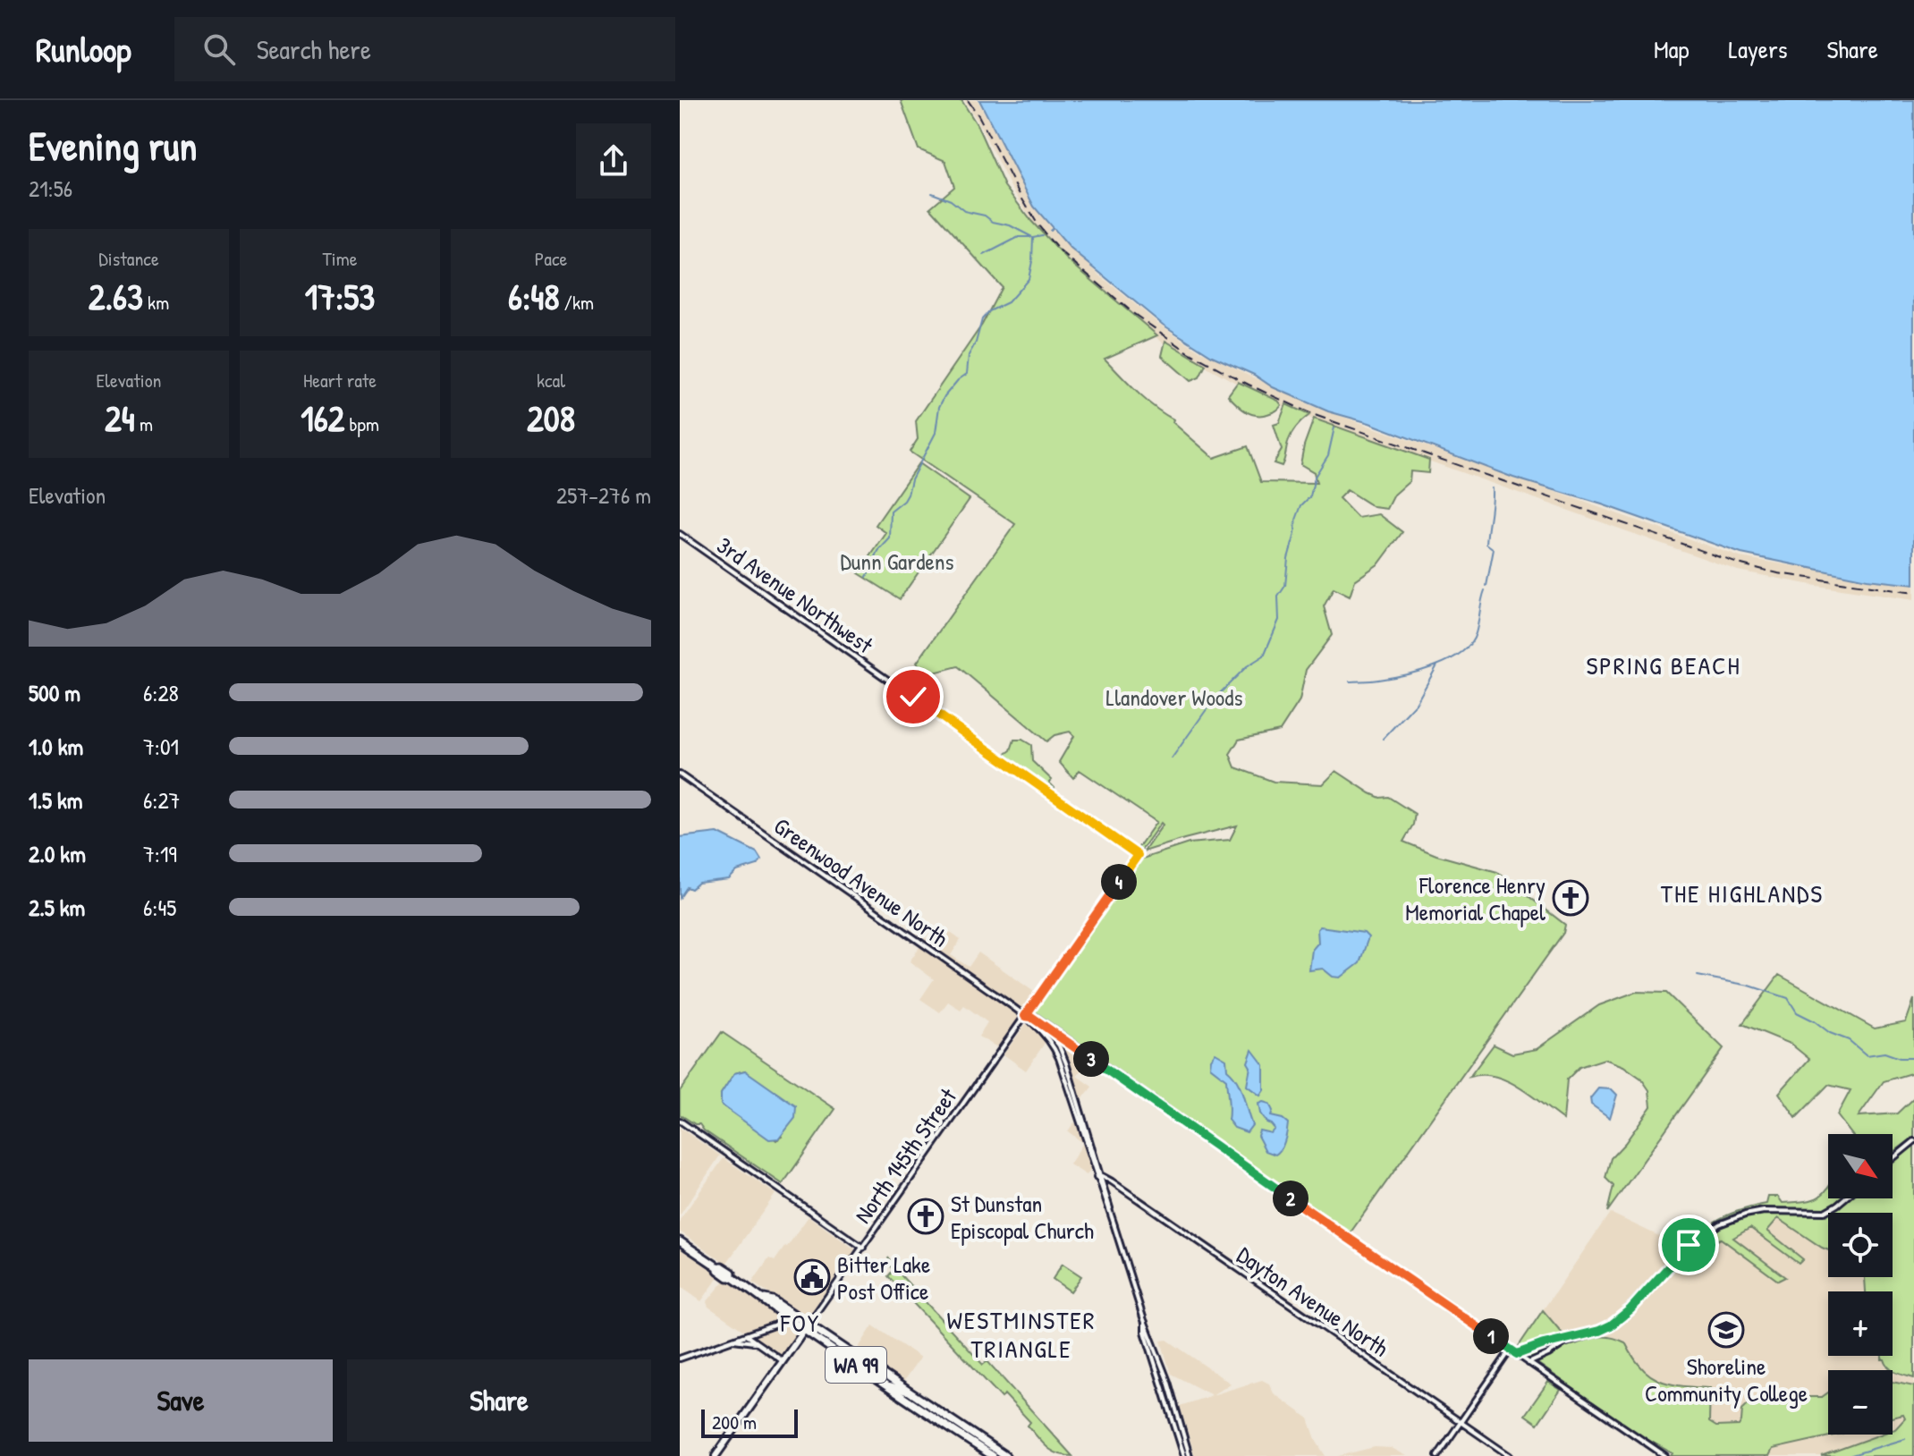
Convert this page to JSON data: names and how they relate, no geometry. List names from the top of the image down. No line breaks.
{"streets":{"highway":["WA 99"],"main road":["North 145th Street"],"street":["3rd Avenue Northwest","Greenwood Avenue North","Dayton Avenue North"]},"crossings":[["3rd Avenue Northwest","North 145th Street"],["Greenwood Avenue North","North 145th Street"],["North 145th Street","WA 99"]],"districts":["SPRING BEACH","THE HIGHLANDS","WESTMINSTER TRIANGLE","FOY"],"parks":["Dunn Gardens","Llandover Woods"],"places":{"church":["Florence Henry Memorial Chapel","St Dunstan Episcopal Church"],"public building":["Bitter Lake Post Office"],"school or university":["Shoreline Community College"]},"scale_bar":"200 m","north":"bottom right","page":{"header":"Runloop","search":"Search here","nav":["Map","Layers","Share"],"heading":["Evening run","21:56"],"stats":[["Distance","2.63 km"],["Time","17:53"],["Pace","6:48 /km"],["Elevation","24 m"],["Heart rate","162 bpm"],["kcal","208"]],"chart":["Elevation","257–276 m"],"list":[{"name":"500 m","note":"6:28"},{"name":"1.0 km","note":"7:01"},{"name":"1.5 km","note":"6:27"},{"name":"2.0 km","note":"7:19"},{"name":"2.5 km","note":"6:45"}],"pins":["4","3","2","1"],"map_buttons":["+","−"],"buttons":["Save","Share"],"scale":"200 m"}}
